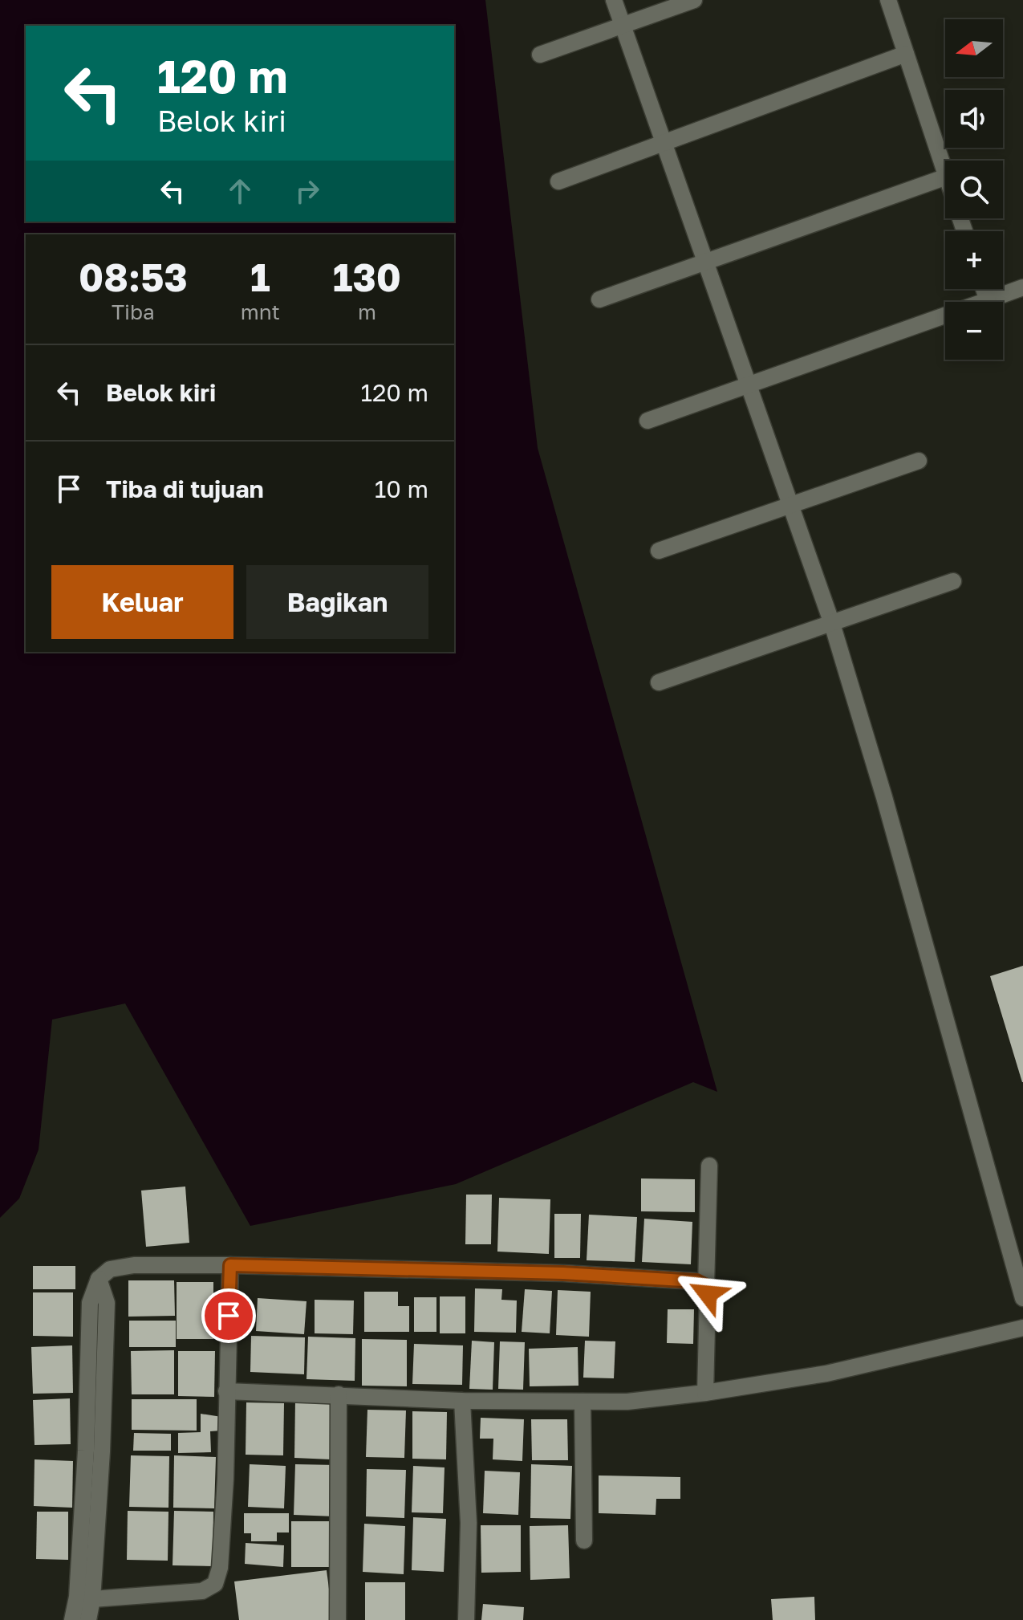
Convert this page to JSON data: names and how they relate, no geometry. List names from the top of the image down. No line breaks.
{"north":"left","page":{"map_buttons":["+","−"],"turn":["120 m","Belok kiri"],"eta":["08:53","Tiba","1","mnt","130","m"],"list":[{"name":"Belok kiri","value":"120 m"},{"name":"Tiba di tujuan","value":"10 m"}],"buttons":["Keluar","Bagikan"]}}
